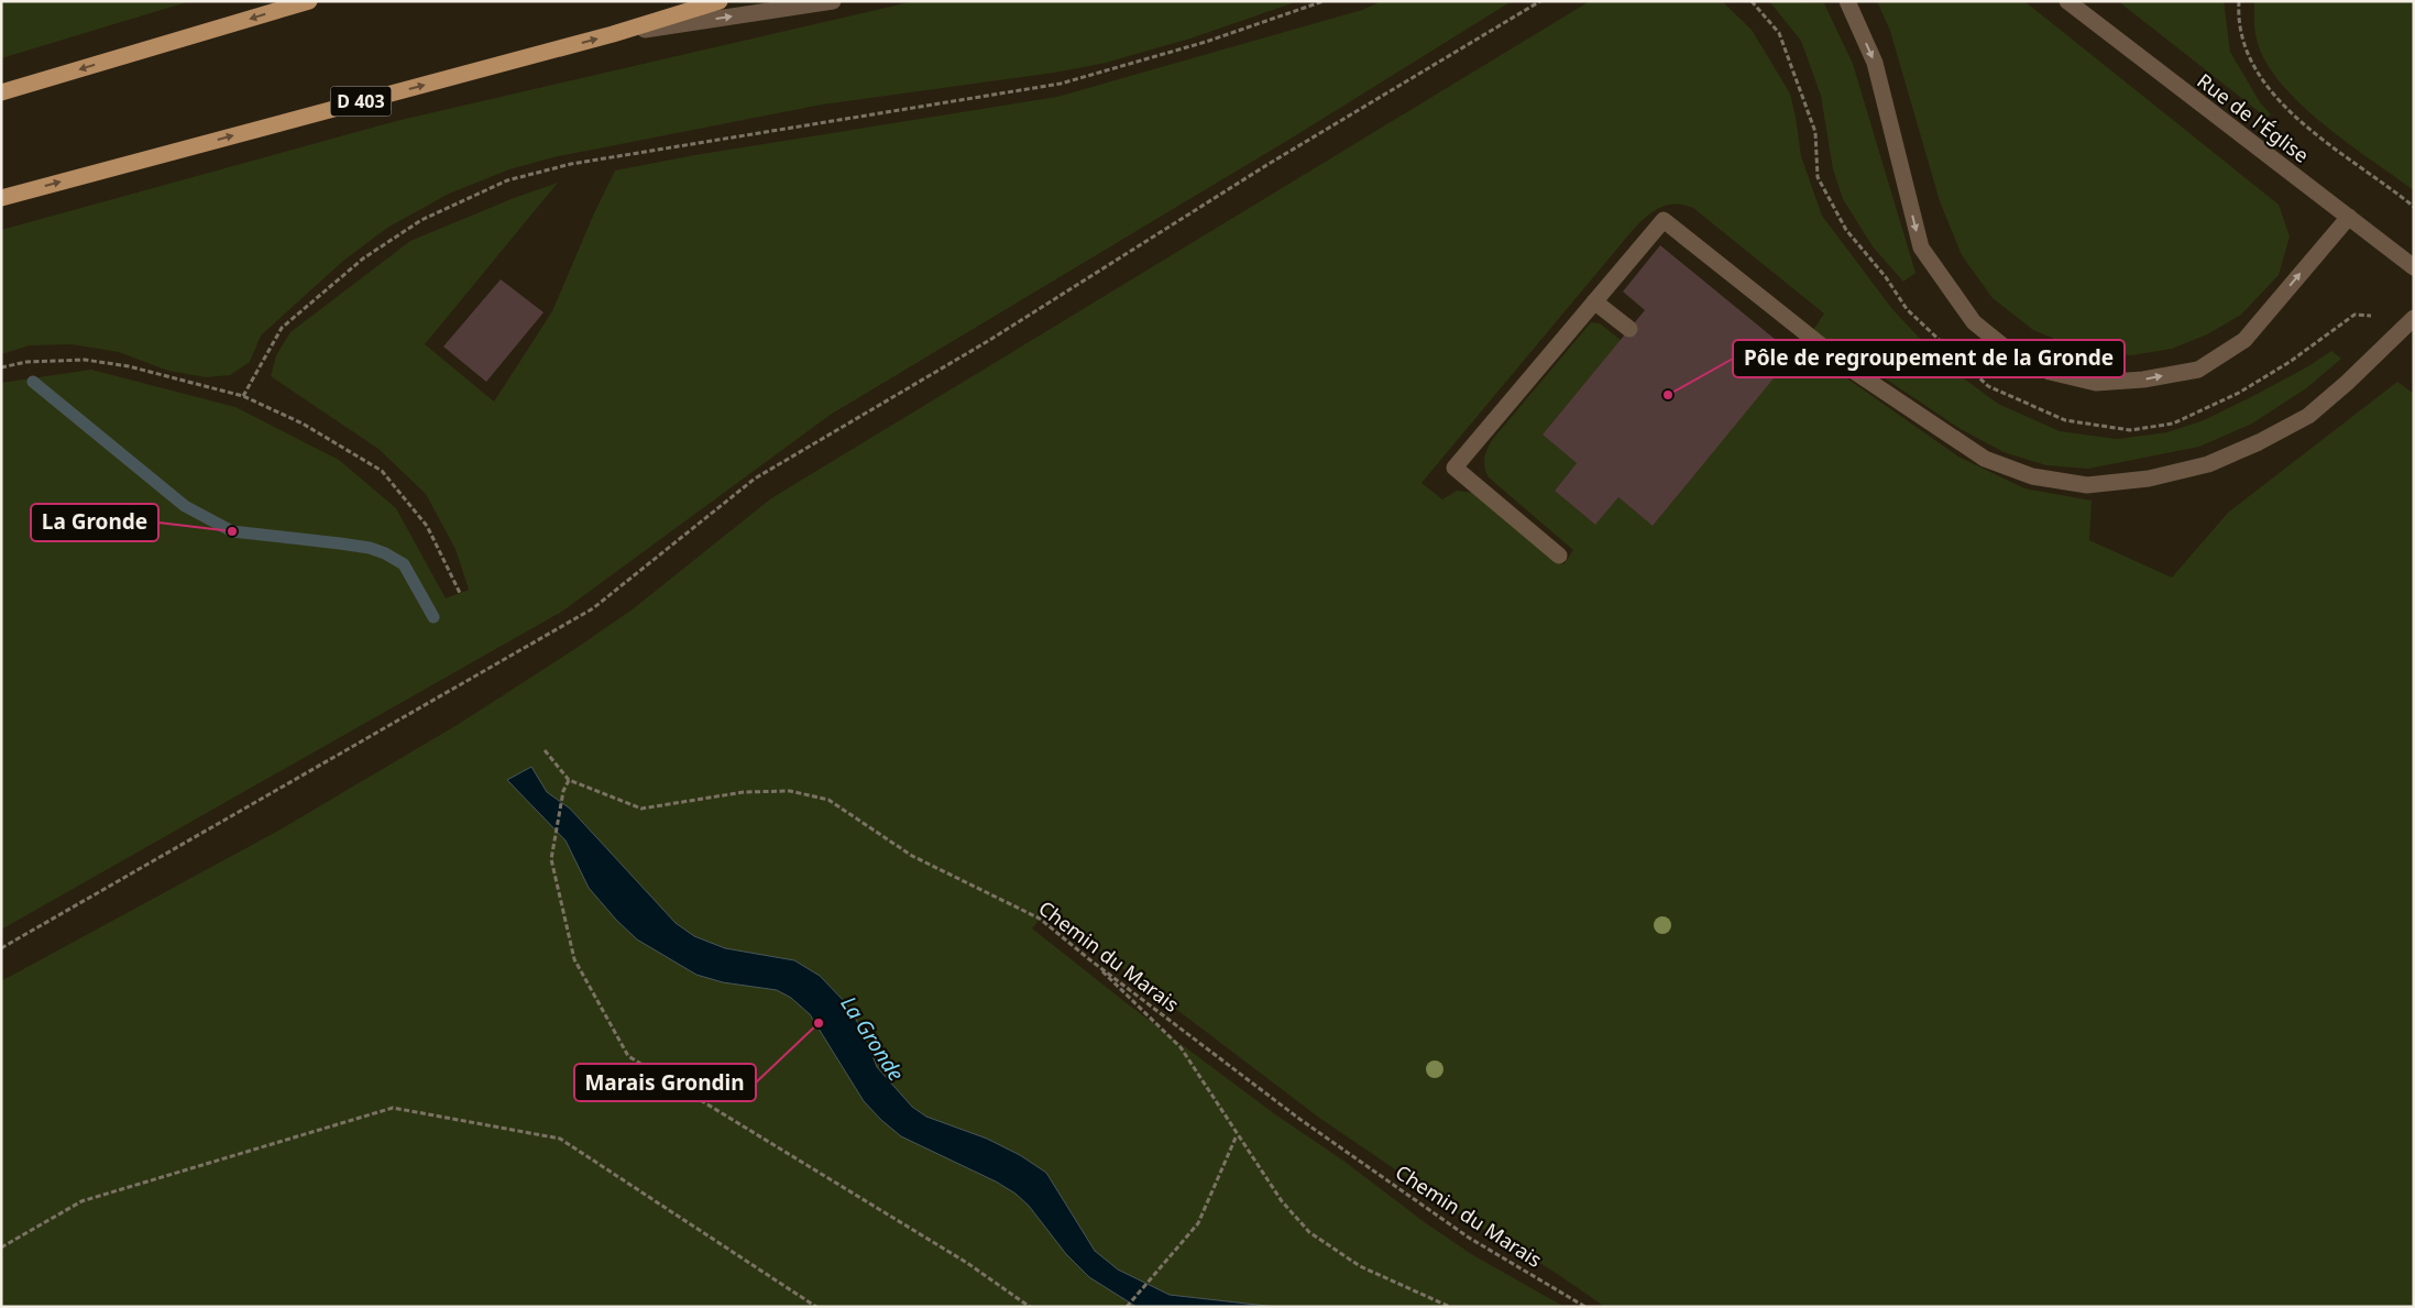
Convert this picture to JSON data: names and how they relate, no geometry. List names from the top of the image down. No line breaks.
{"streets":{"main road":["D 403"],"street":["Rue de l'Église"],"path":["Chemin du Marais"]},"water":["La Gronde"],"places":["Pôle de regroupement de la Gronde","La Gronde","Marais Grondin"]}
